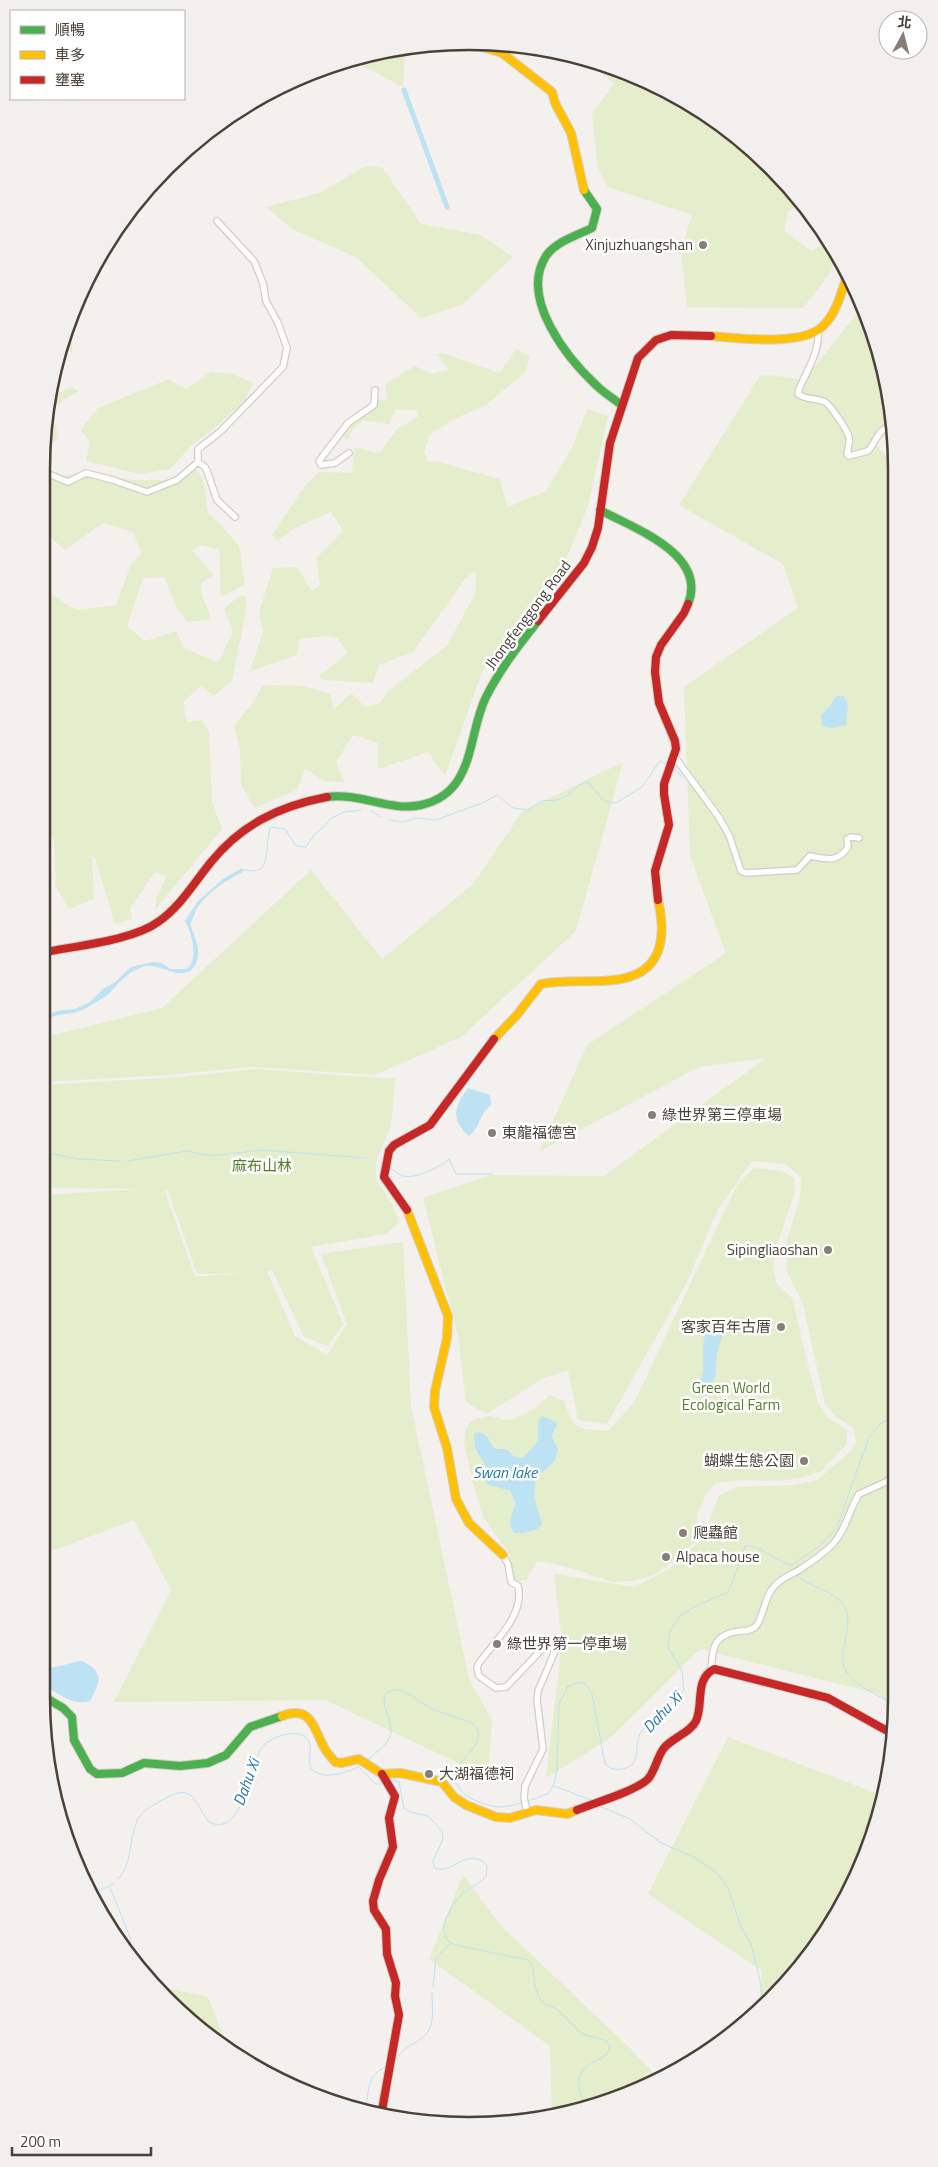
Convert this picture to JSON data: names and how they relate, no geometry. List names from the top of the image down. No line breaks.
{"streets":{"street":["Jhongfenggong Road"]},"water":["Swan lake","Dahu Xi"],"parks":["麻布山林","Green World Ecological Farm"],"places":["Xinjuzhuangshan","綠世界第三停車場","東龍福德宮","Sipingliaoshan","客家百年古厝","蝴蝶生態公園","爬蟲館","Alpaca house","綠世界第一停車場","大湖福德祠"],"legend":["順暢","車多","壅塞"],"scale_bar":"200 m","north":"top"}
